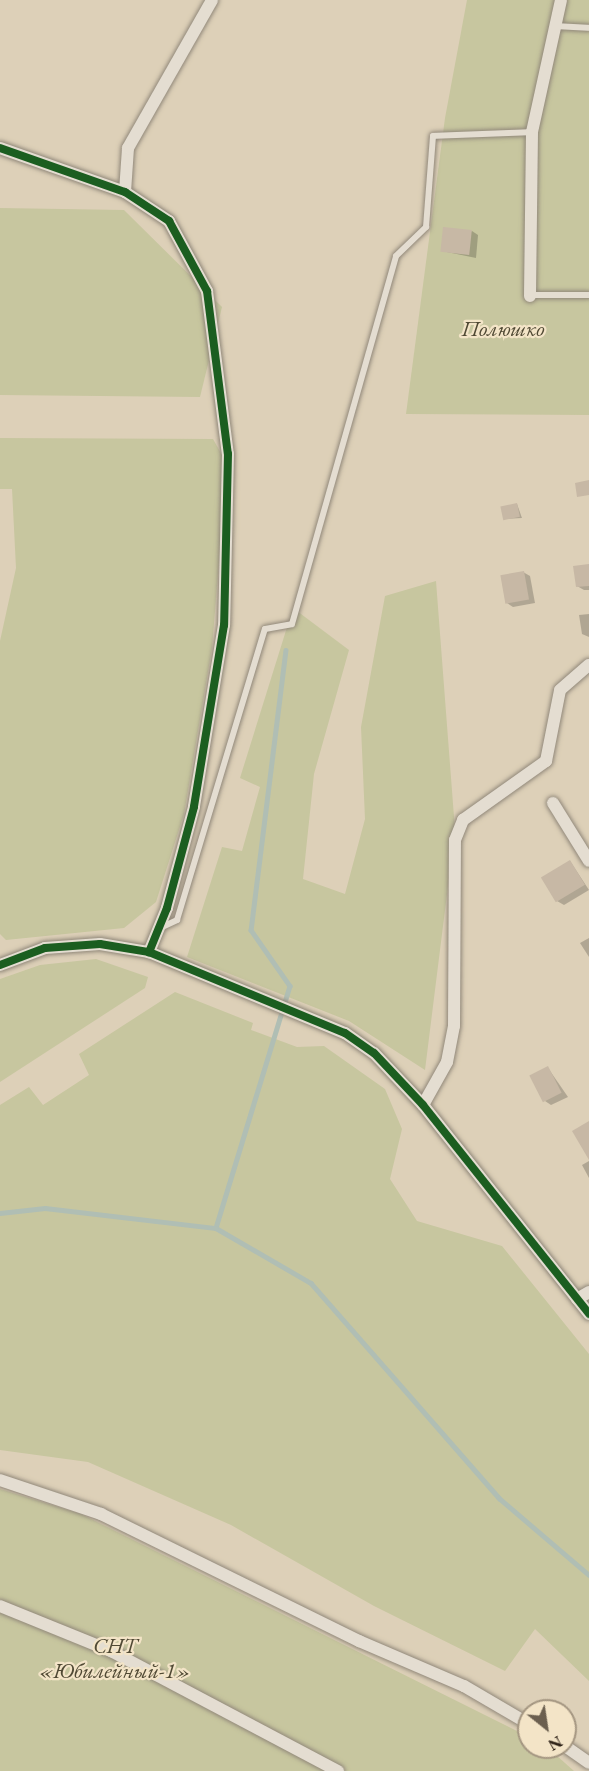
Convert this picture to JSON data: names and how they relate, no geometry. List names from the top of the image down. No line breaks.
{"parks":["Полюшко","СНТ «Юбилейный-1»"],"north":"bottom right"}
